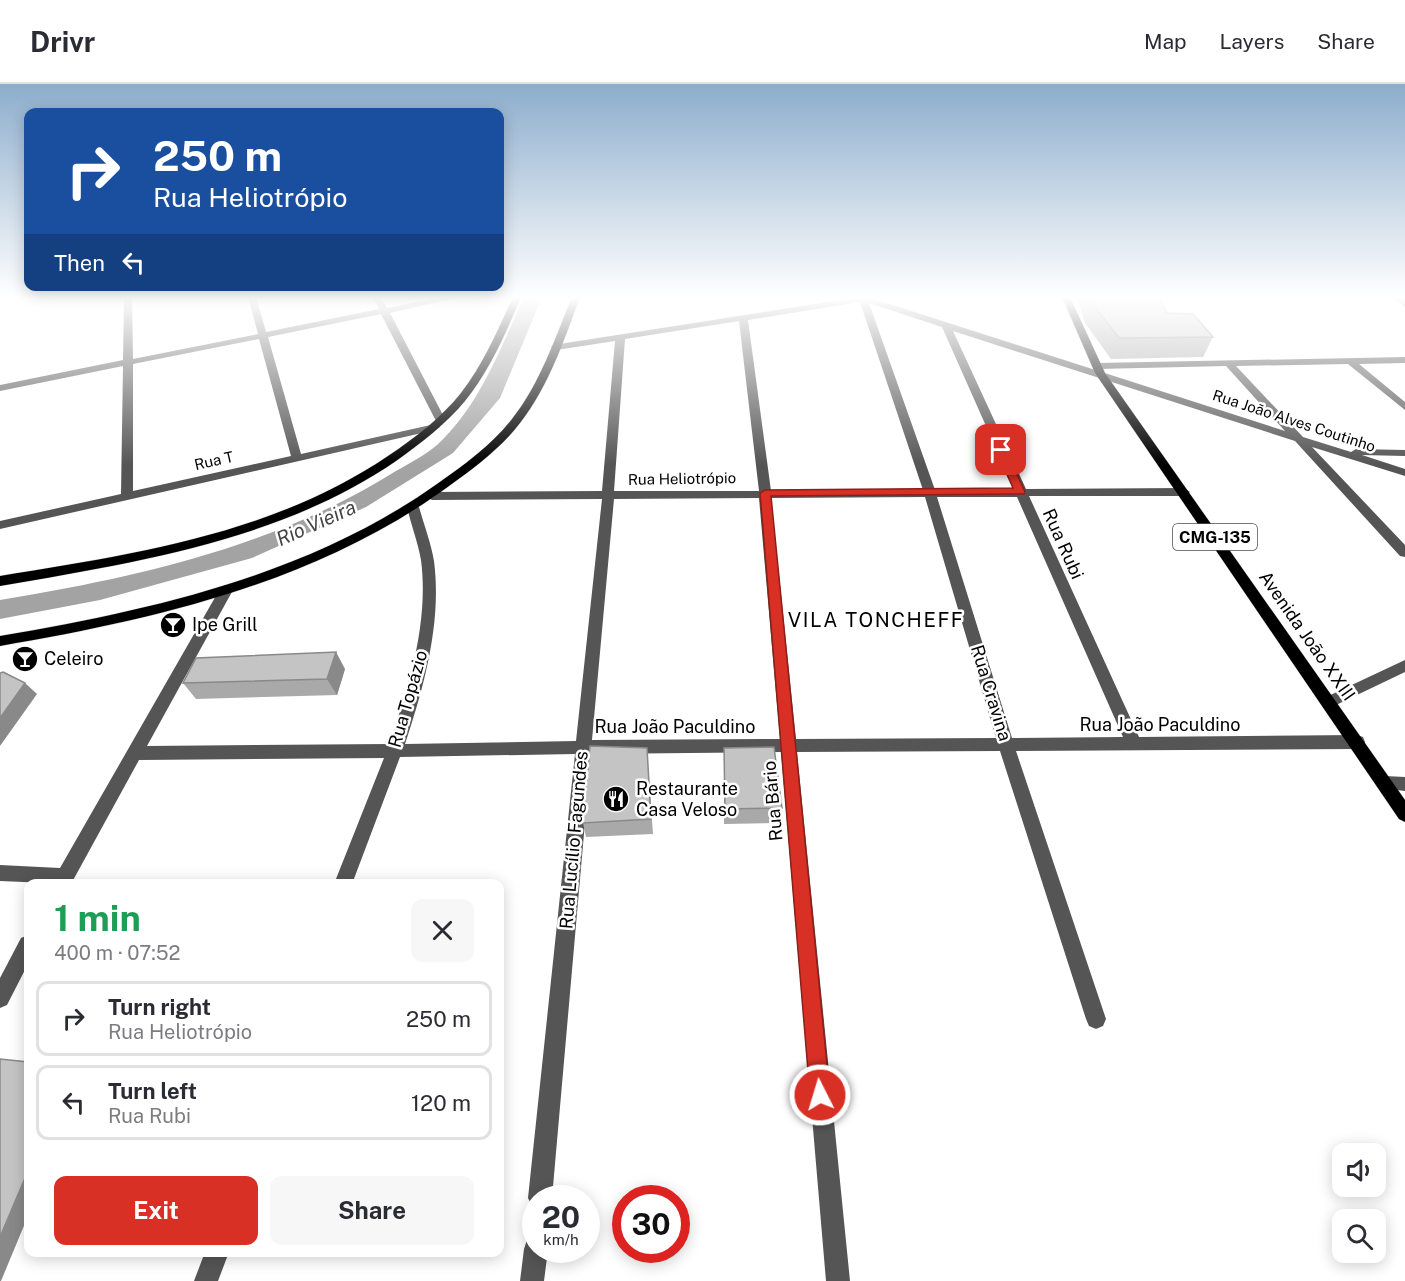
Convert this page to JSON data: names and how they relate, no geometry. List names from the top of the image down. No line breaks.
{"streets":{"main road":["CMG-135","Avenida João XXIII"],"street":["Rua João Alves Coutinho","Rua T","Rua Heliotrópio","Rua Rubi","Rua Cravina","Rua Topázio","Rua João Paculdino","Rua Bário","Rua Lucílio Fagundes"]},"crossings":[["Rua João Alves Coutinho","Avenida João XXIII"],["Rua Heliotrópio","Rua Rubi"],["Rua Heliotrópio","Avenida João XXIII"],["Rua Heliotrópio","Rua Cravina"],["Rua Heliotrópio","Rua Bário"],["Rua Heliotrópio","Rua Lucílio Fagundes"],["Rua Rubi","Rua João Paculdino"],["Avenida João XXIII","Rua João Paculdino"],["Rua Cravina","Rua João Paculdino"],["Rua Topázio","Rua João Paculdino"],["Rua João Paculdino","Rua Bário"],["Rua João Paculdino","Rua Lucílio Fagundes"]],"districts":["VILA TONCHEFF"],"water":["Rio Vieira"],"places":{"bar":["Ipe Grill","Celeiro"],"restaurant":["Restaurante Casa Veloso"]},"page":{"header":"Drivr","nav":["Map","Layers","Share"],"turn":["250 m","Rua Heliotrópio"],"then":"Then","heading":["1 min","400 m · 07:52"],"list":[{"name":"Turn right","note":"Rua Heliotrópio","value":"250 m"},{"name":"Turn left","note":"Rua Rubi","value":"120 m"}],"buttons":["Exit","Share"],"speed":"20 km/h","limit":"30"}}
